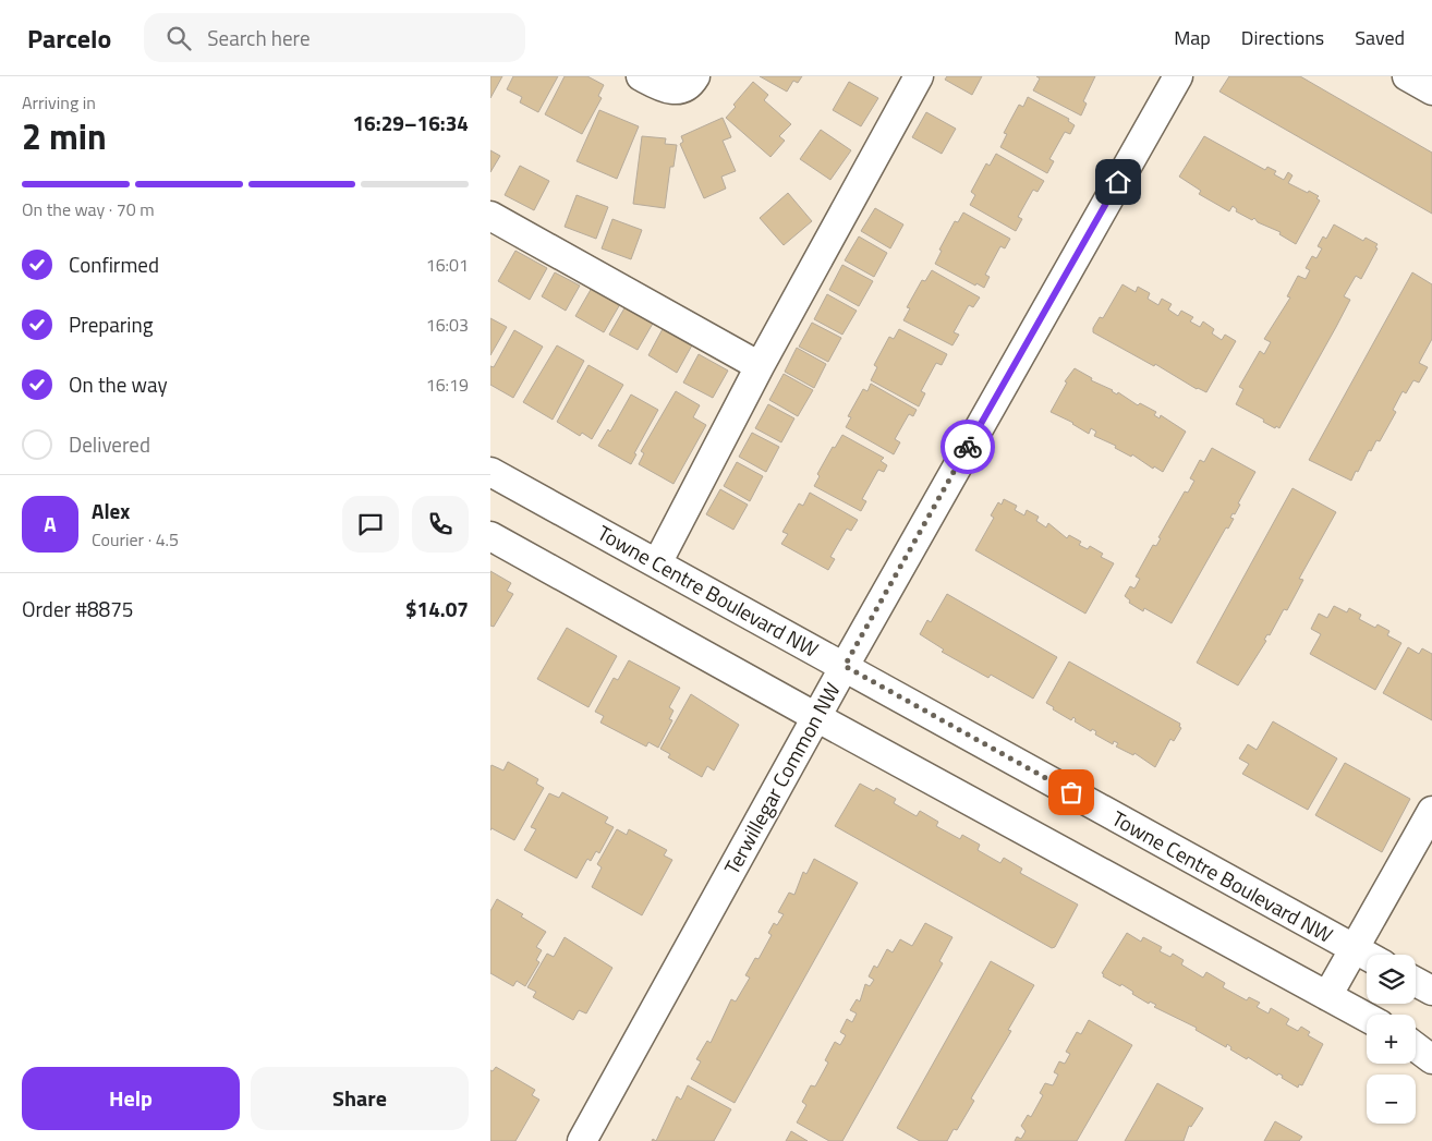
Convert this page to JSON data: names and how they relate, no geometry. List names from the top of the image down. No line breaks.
{"streets":{"street":["Towne Centre Boulevard NW","Terwillegar Common NW"]},"crossings":[["Towne Centre Boulevard NW","Terwillegar Common NW"]],"page":{"header":"Parcelo","search":"Search here","nav":["Map","Directions","Saved"],"heading":["2 min","Arriving in","16:29–16:34"],"panel":["Alex","Courier · 4.5","Order #8875","$14.07"],"bar":"On the way · 70 m","list":[["Confirmed","16:01"],["Preparing","16:03"],["On the way","16:19"],"Delivered"],"round":"A","map_buttons":["+","−"],"buttons":["Help","Share"]}}
